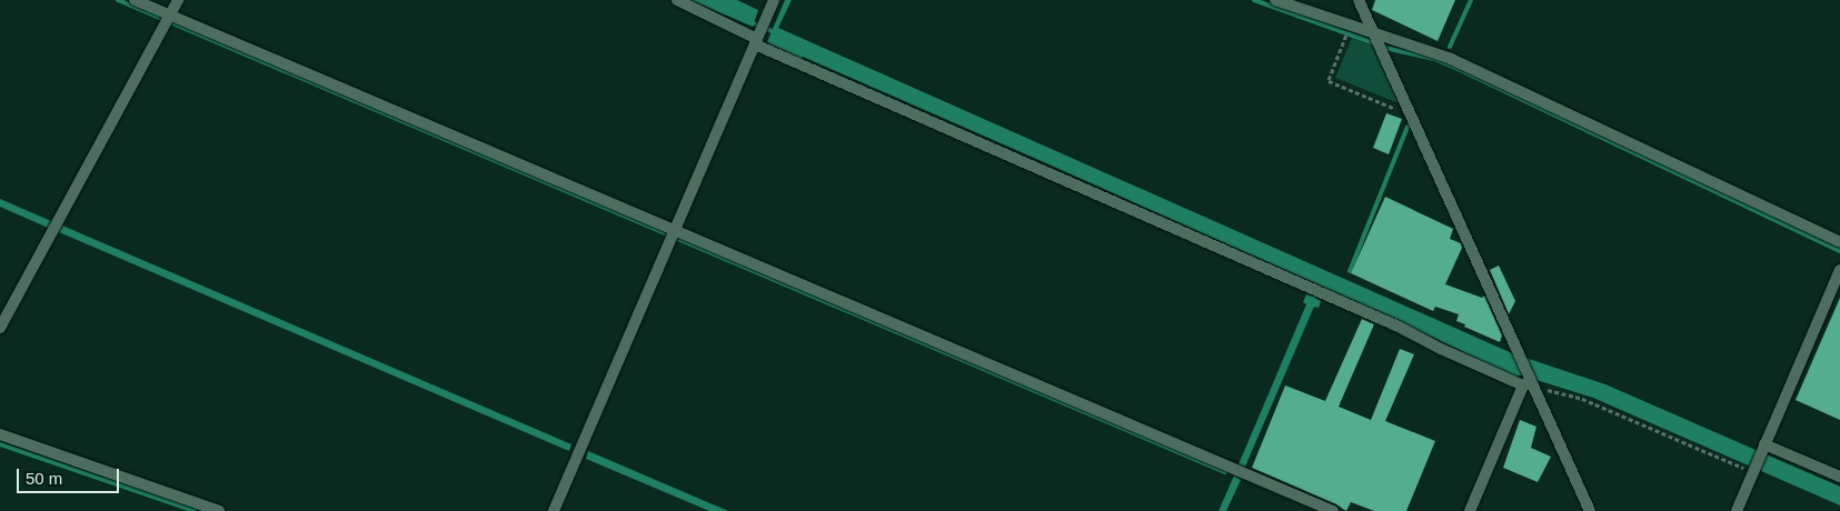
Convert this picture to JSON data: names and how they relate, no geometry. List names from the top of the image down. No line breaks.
{"scale_bar":"50 m"}
